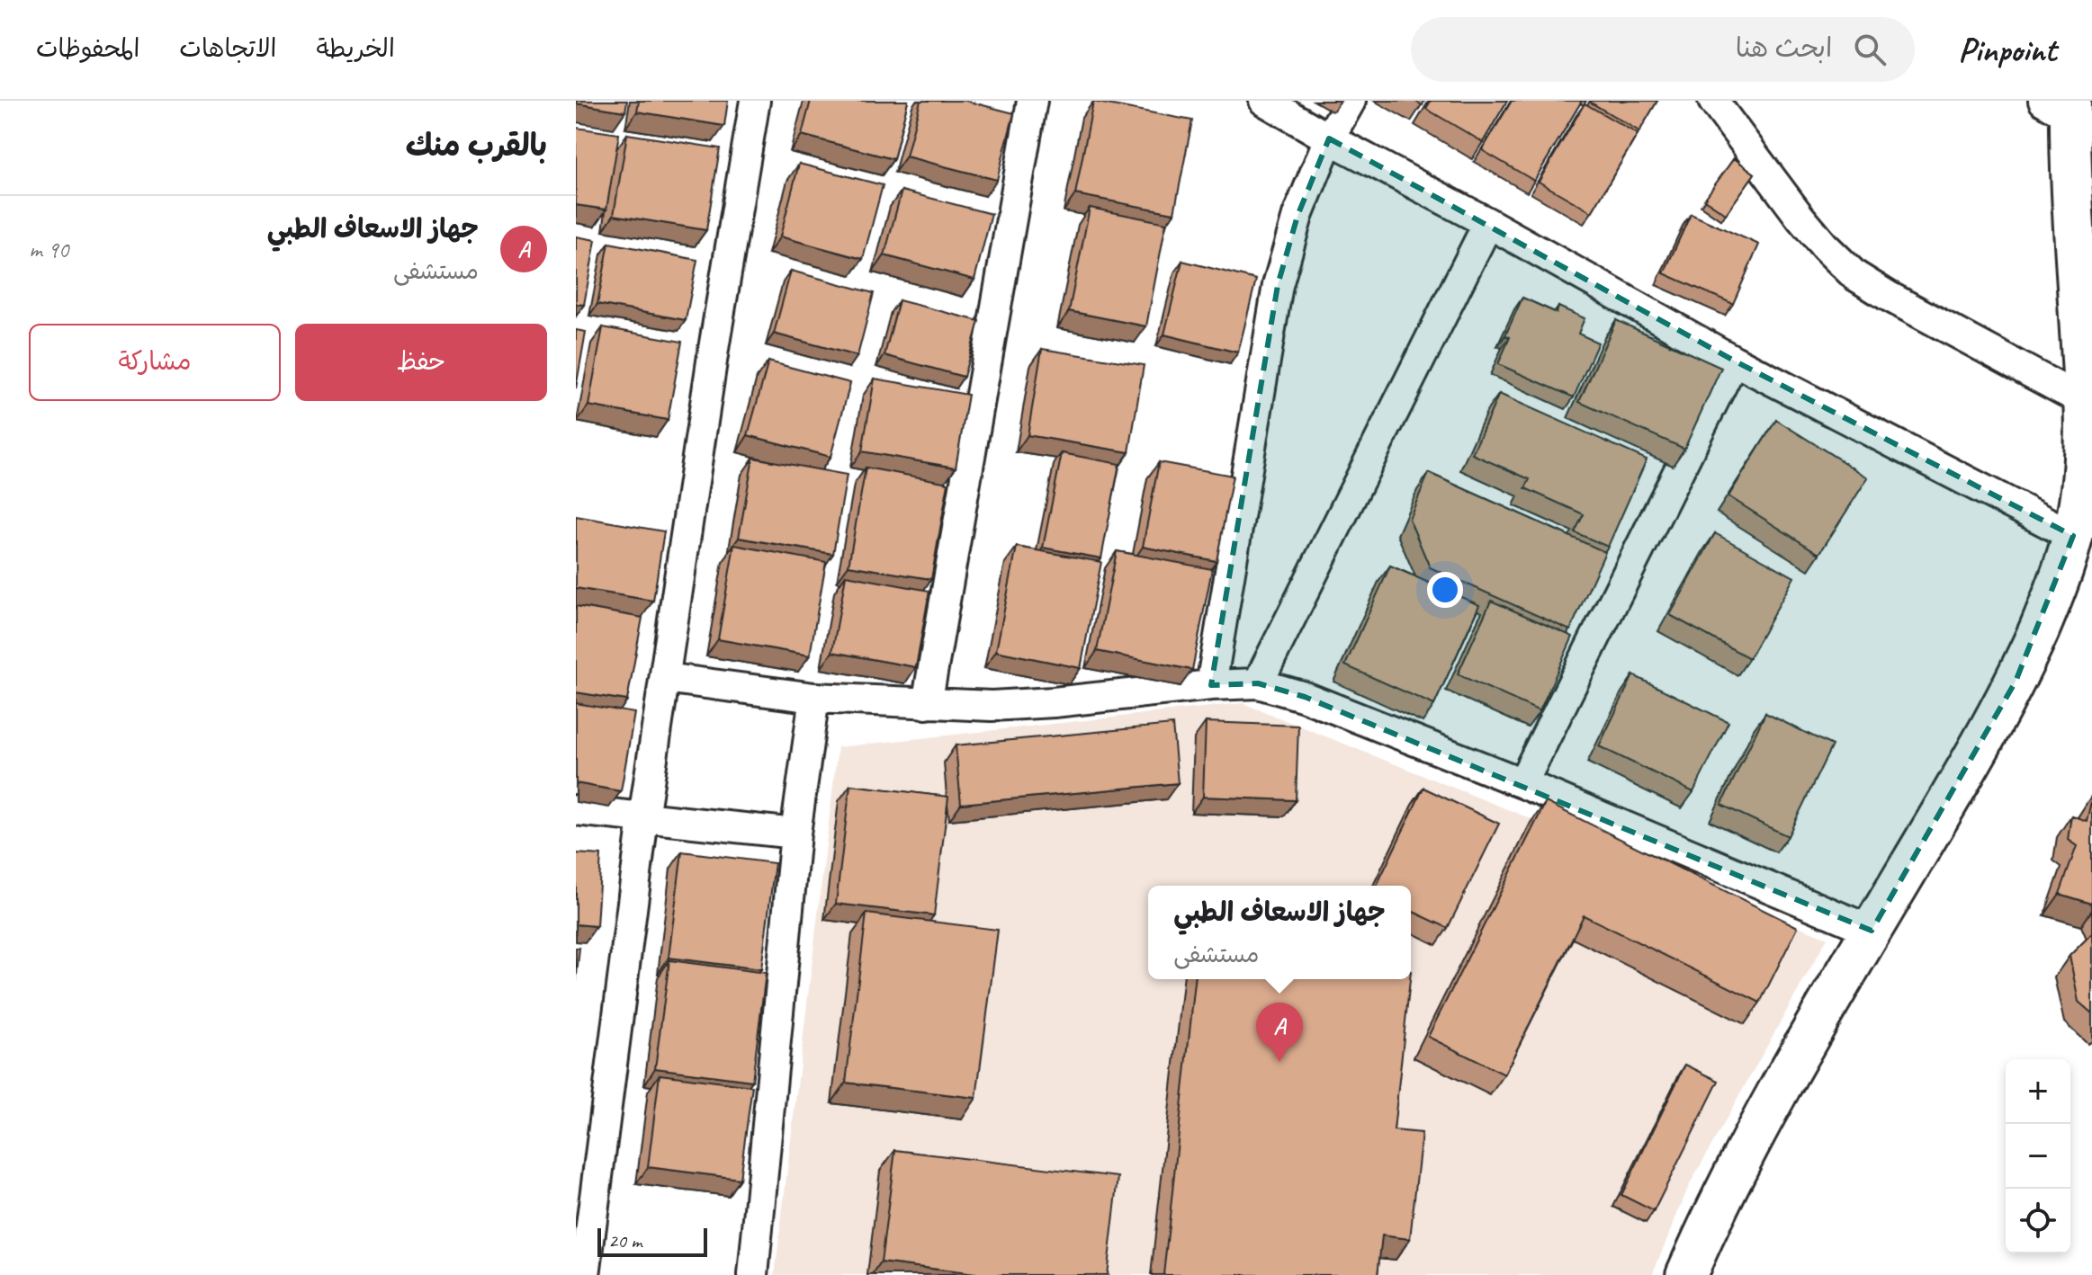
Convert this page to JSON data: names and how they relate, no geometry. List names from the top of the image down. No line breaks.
{"scale_bar":"20 m","page":{"header":"Pinpoint","search":"ابحث هنا","nav":["الخريطة","الاتجاهات","المحفوظات"],"heading":"بالقرب منك","list":[{"mark":"A","name":"جهاز الاسعاف الطبي","note":"مستشفى","value":"90 m"}],"buttons":["حفظ","مشاركة"],"popup":["جهاز الاسعاف الطبي","مستشفى"],"pins":"A","map_buttons":["+","−"],"scale":"20 m"}}
